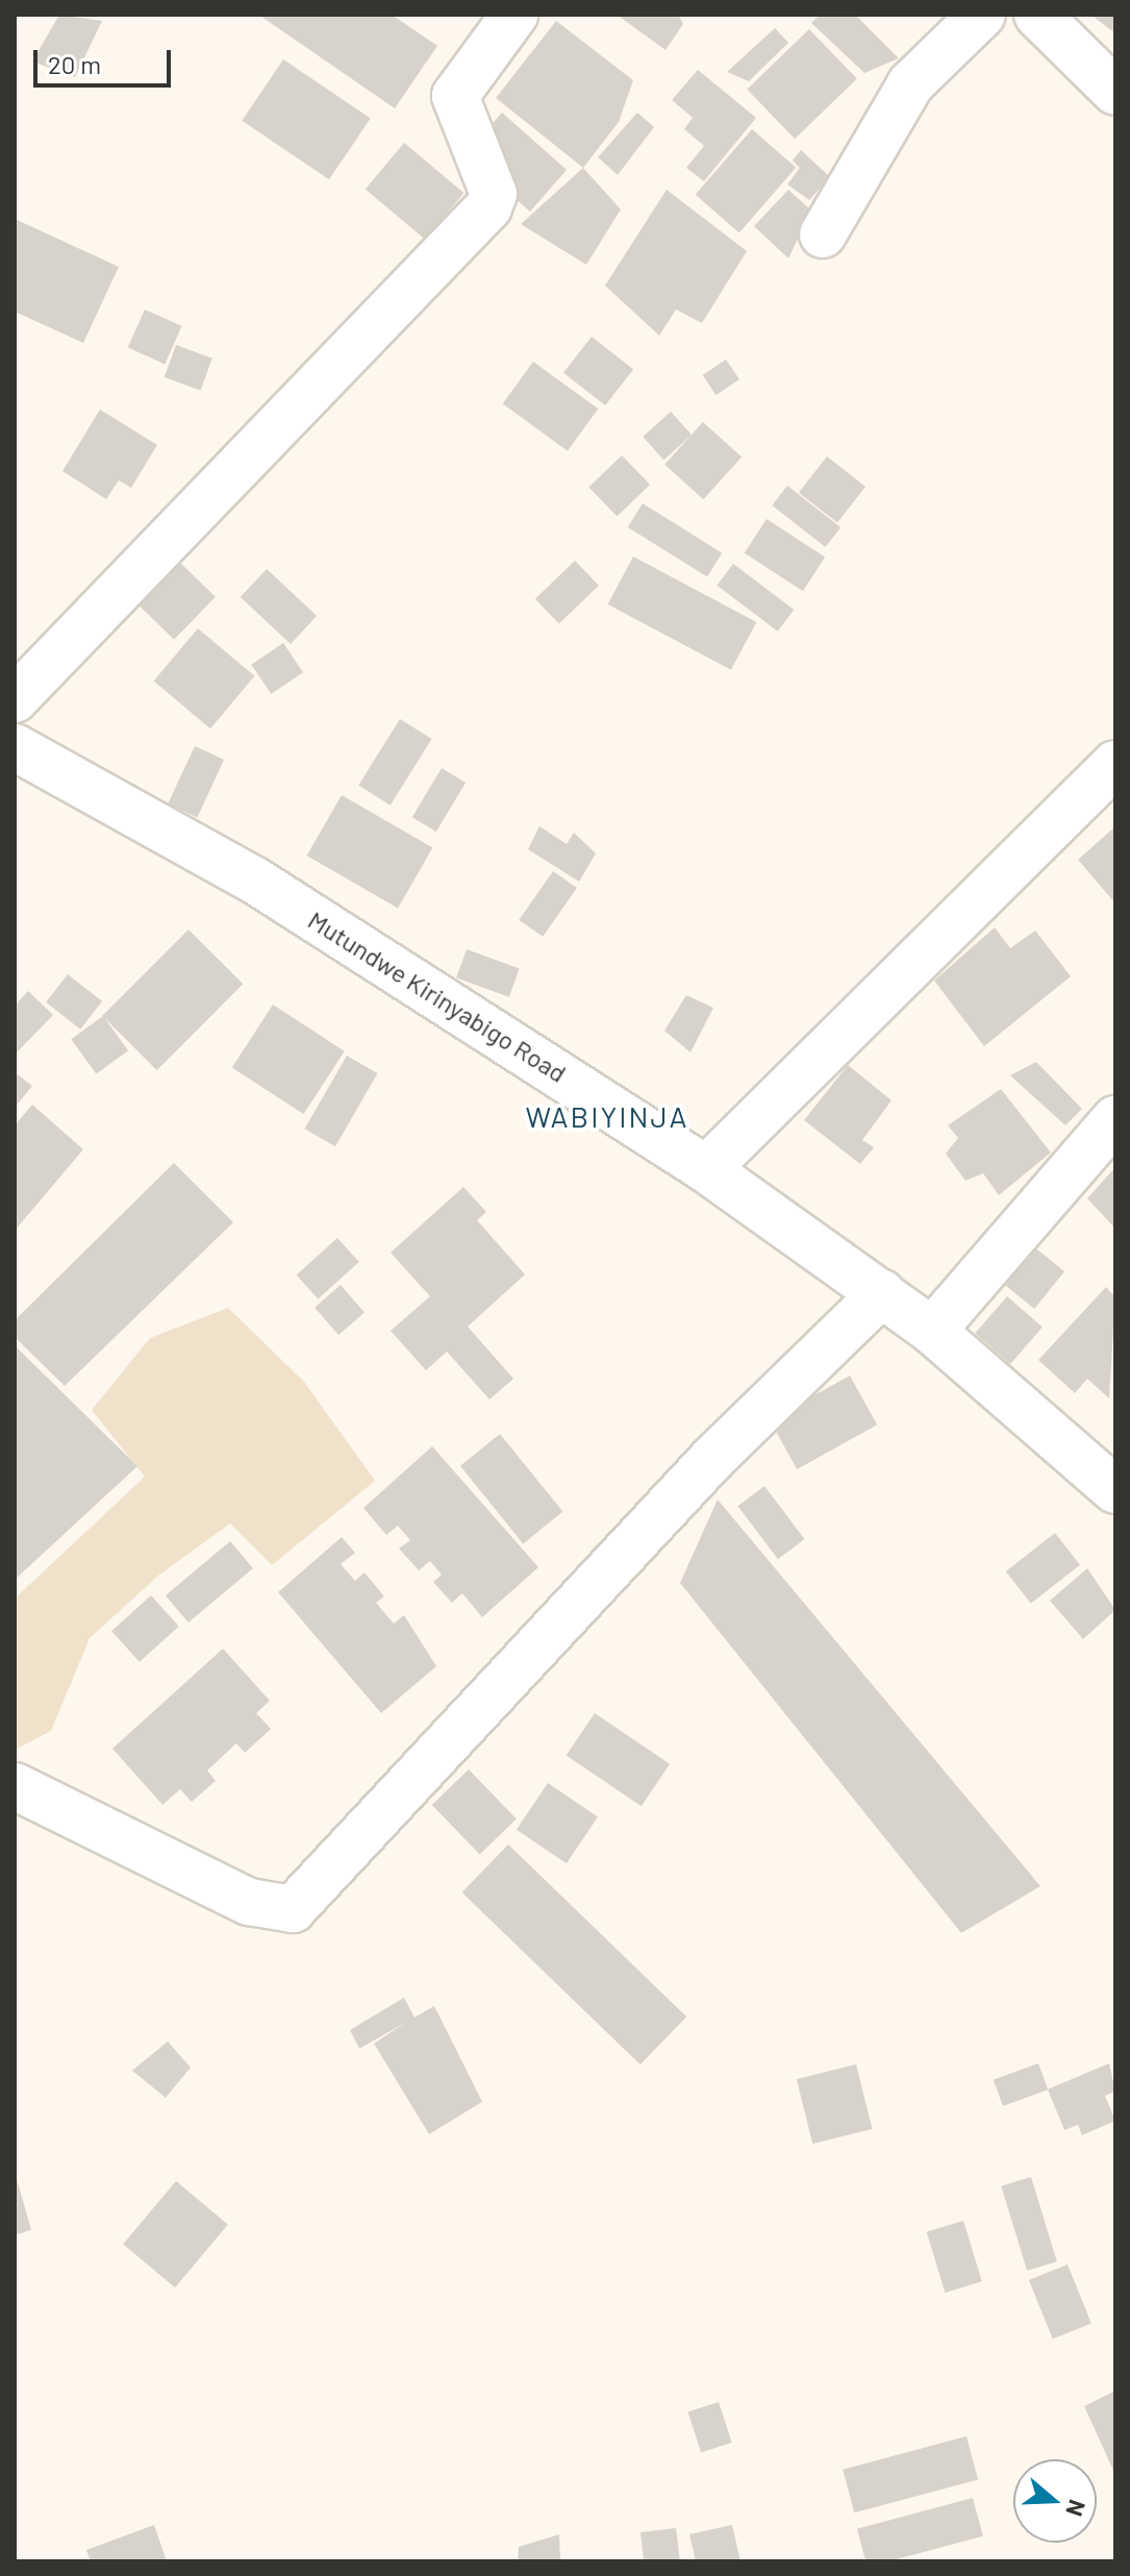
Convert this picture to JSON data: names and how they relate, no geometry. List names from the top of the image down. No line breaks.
{"streets":{"street":["Mutundwe Kirinyabigo Road"]},"districts":["WABIYINJA"],"scale_bar":"20 m","north":"right"}
